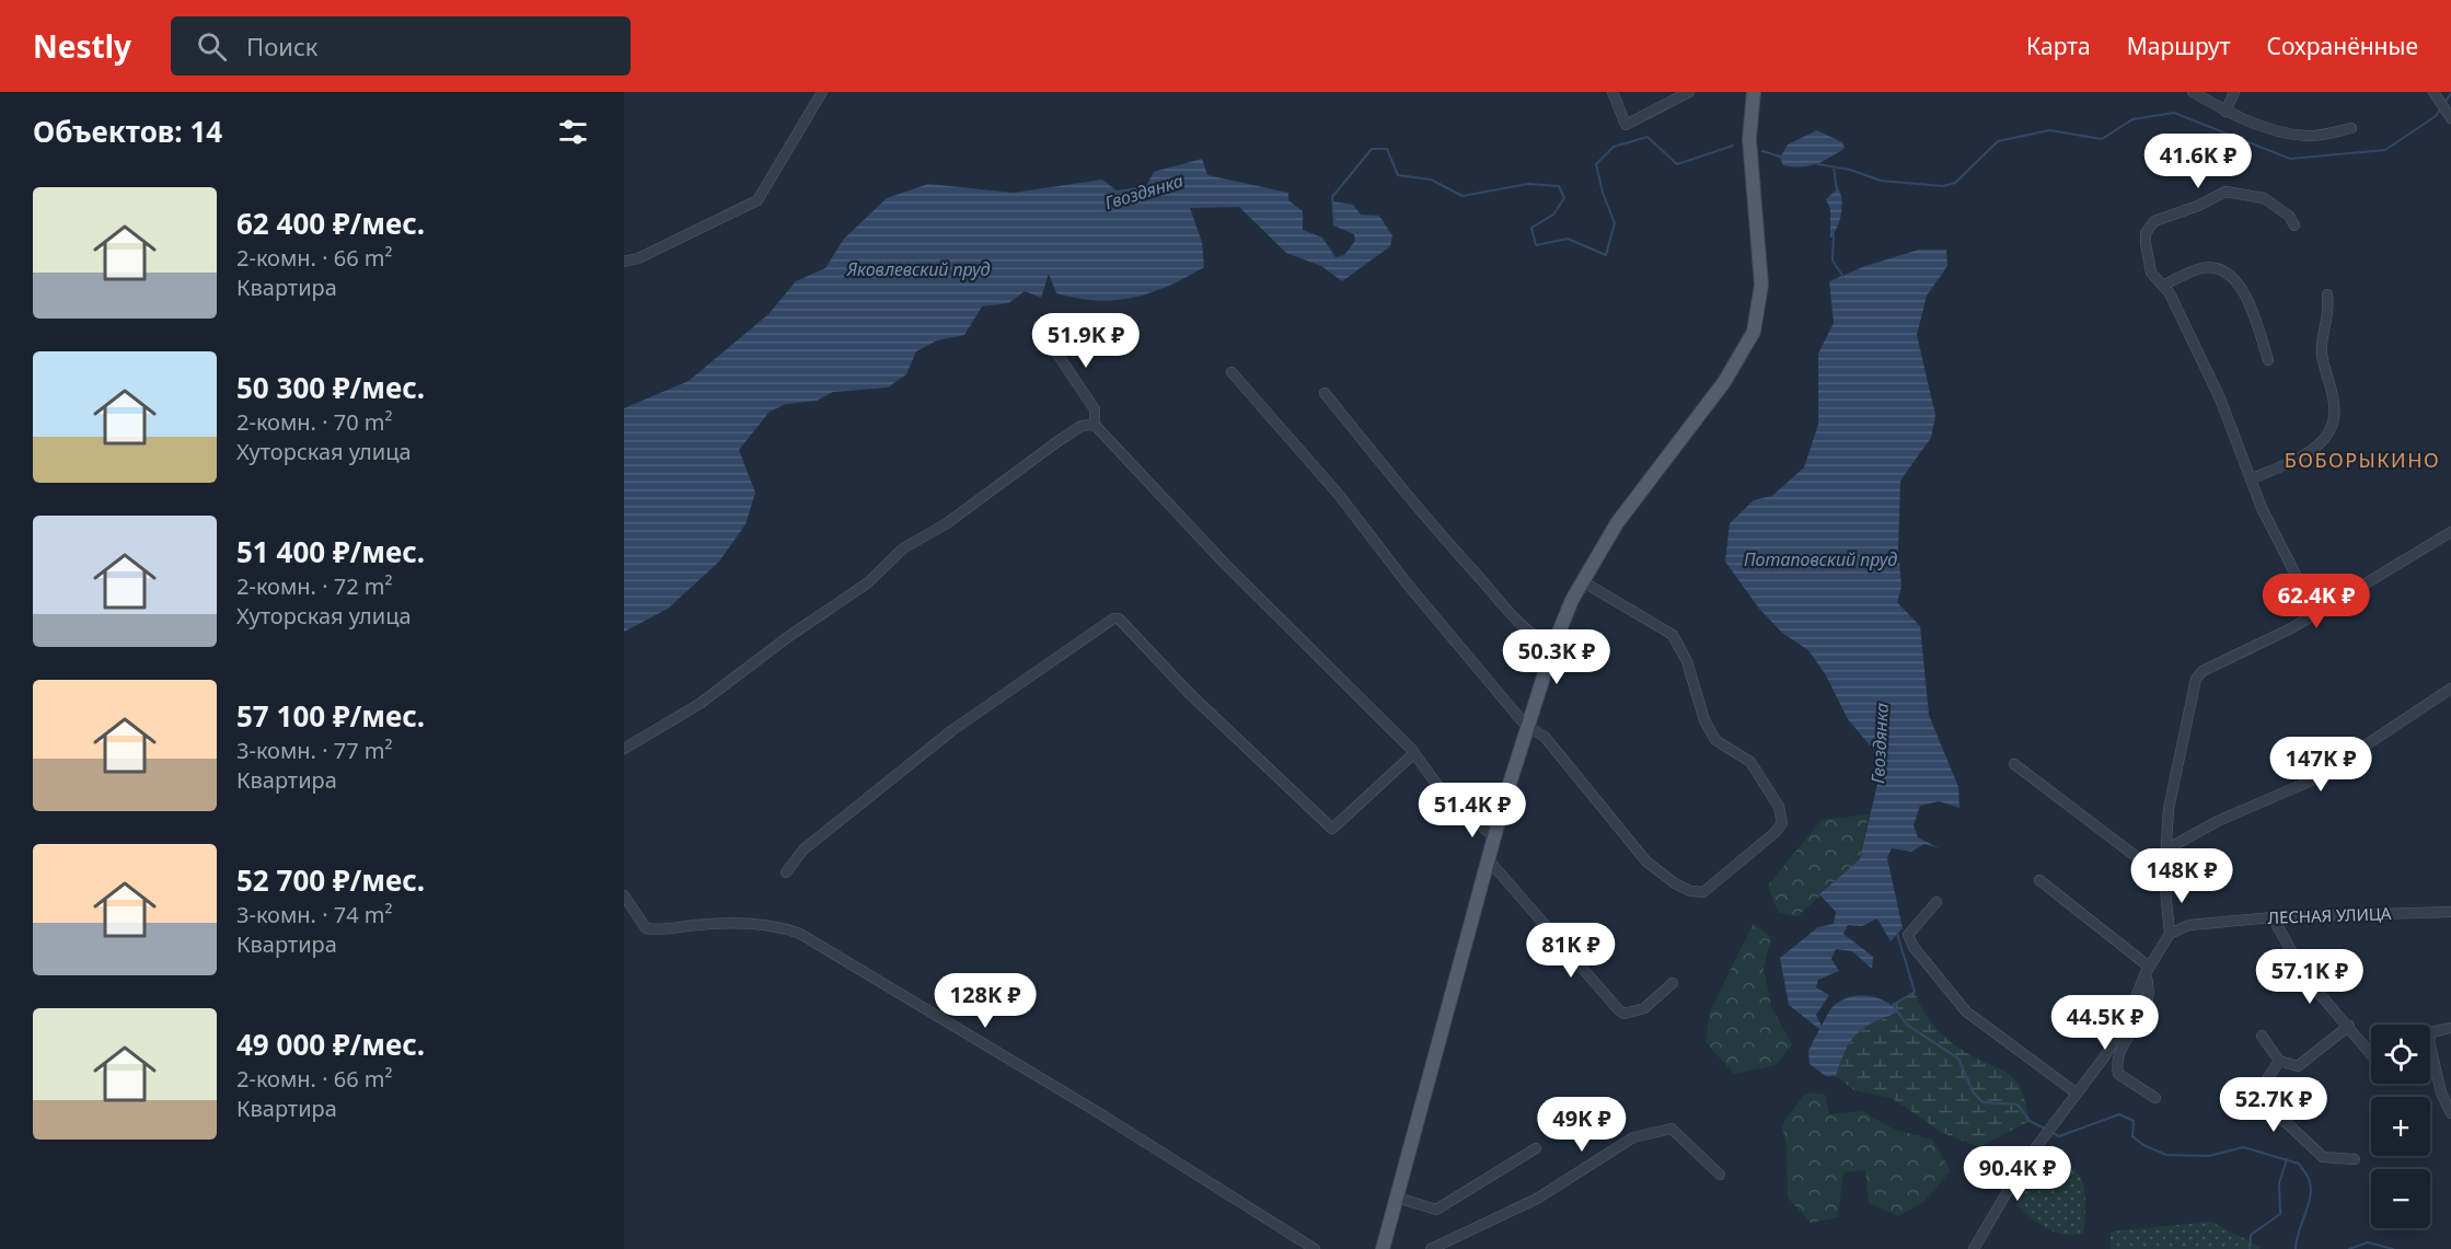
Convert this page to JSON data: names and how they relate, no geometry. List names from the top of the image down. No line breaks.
{"streets":{"street":["ЛЕСНАЯ УЛИЦА"]},"districts":["БОБОРЫКИНО"],"water":["Гвоздянка","Яковлевский пруд","Потаповский пруд"],"page":{"header":"Nestly","search":"Поиск","nav":["Карта","Маршрут","Сохранённые"],"heading":"Объектов: 14","price":["41.6K ₽","51.9K ₽","62.4K ₽","50.3K ₽","147K ₽","51.4K ₽","148K ₽","81K ₽","57.1K ₽","128K ₽","44.5K ₽","52.7K ₽","49K ₽","90.4K ₽"],"list":[{"name":"62 400 ₽/мес.","note":"2-комн. · 66 m² · Квартира"},{"name":"50 300 ₽/мес.","note":"2-комн. · 70 m² · Хуторская улица"},{"name":"51 400 ₽/мес.","note":"2-комн. · 72 m² · Хуторская улица"},{"name":"57 100 ₽/мес.","note":"3-комн. · 77 m² · Квартира"},{"name":"52 700 ₽/мес.","note":"3-комн. · 74 m² · Квартира"},{"name":"49 000 ₽/мес.","note":"2-комн. · 66 m² · Квартира"}],"map_buttons":["+","−"]}}
